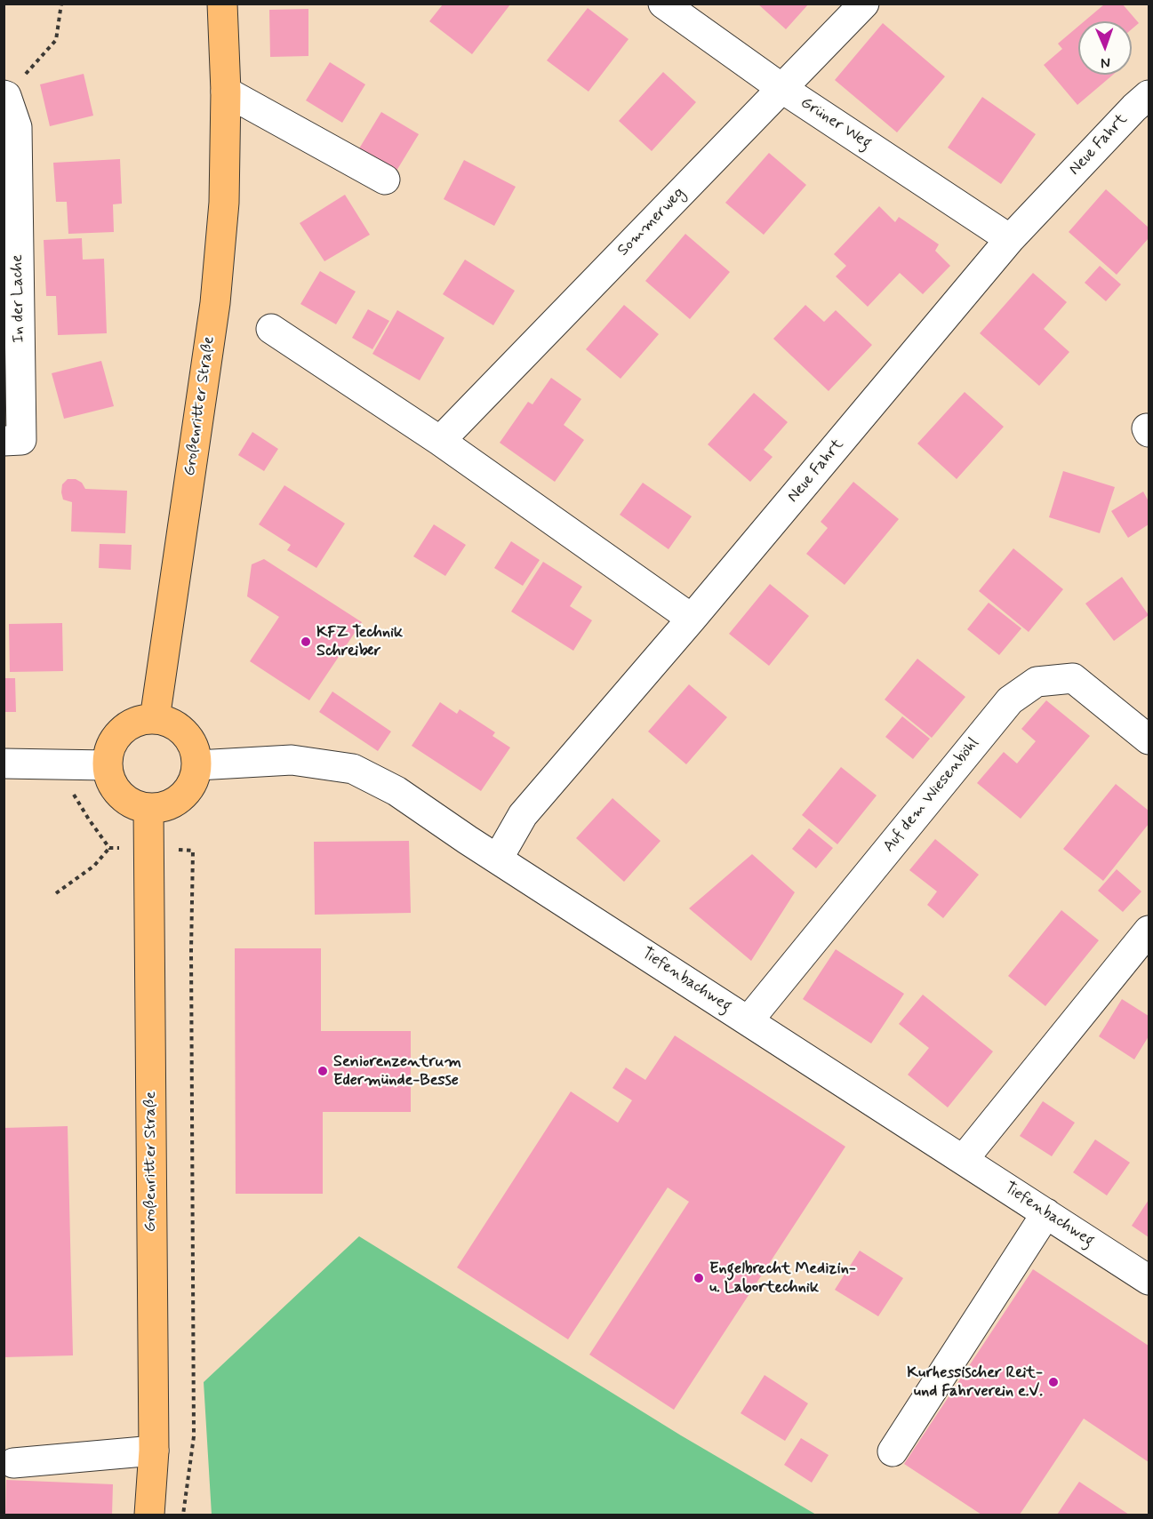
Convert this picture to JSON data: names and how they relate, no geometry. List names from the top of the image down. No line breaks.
{"streets":{"main road":["Großenritter Straße"],"street":["Grüner Weg","Neue Fahrt","Sommerweg","In der Lache","Auf dem Wiesenböhl","Tiefenbachweg"]},"crossings":[["Grüner Weg","Neue Fahrt"],["Grüner Weg","Sommerweg"],["Neue Fahrt","Tiefenbachweg"],["Großenritter Straße","Tiefenbachweg"],["Auf dem Wiesenböhl","Tiefenbachweg"]],"places":["KFZ Technik Schreiber","Seniorenzentrum Edermünde-Besse","Engelbrecht Medizin- u. Labortechnik","Kurhessischer Reit- und Fahrverein e.V."],"north":"bottom"}
